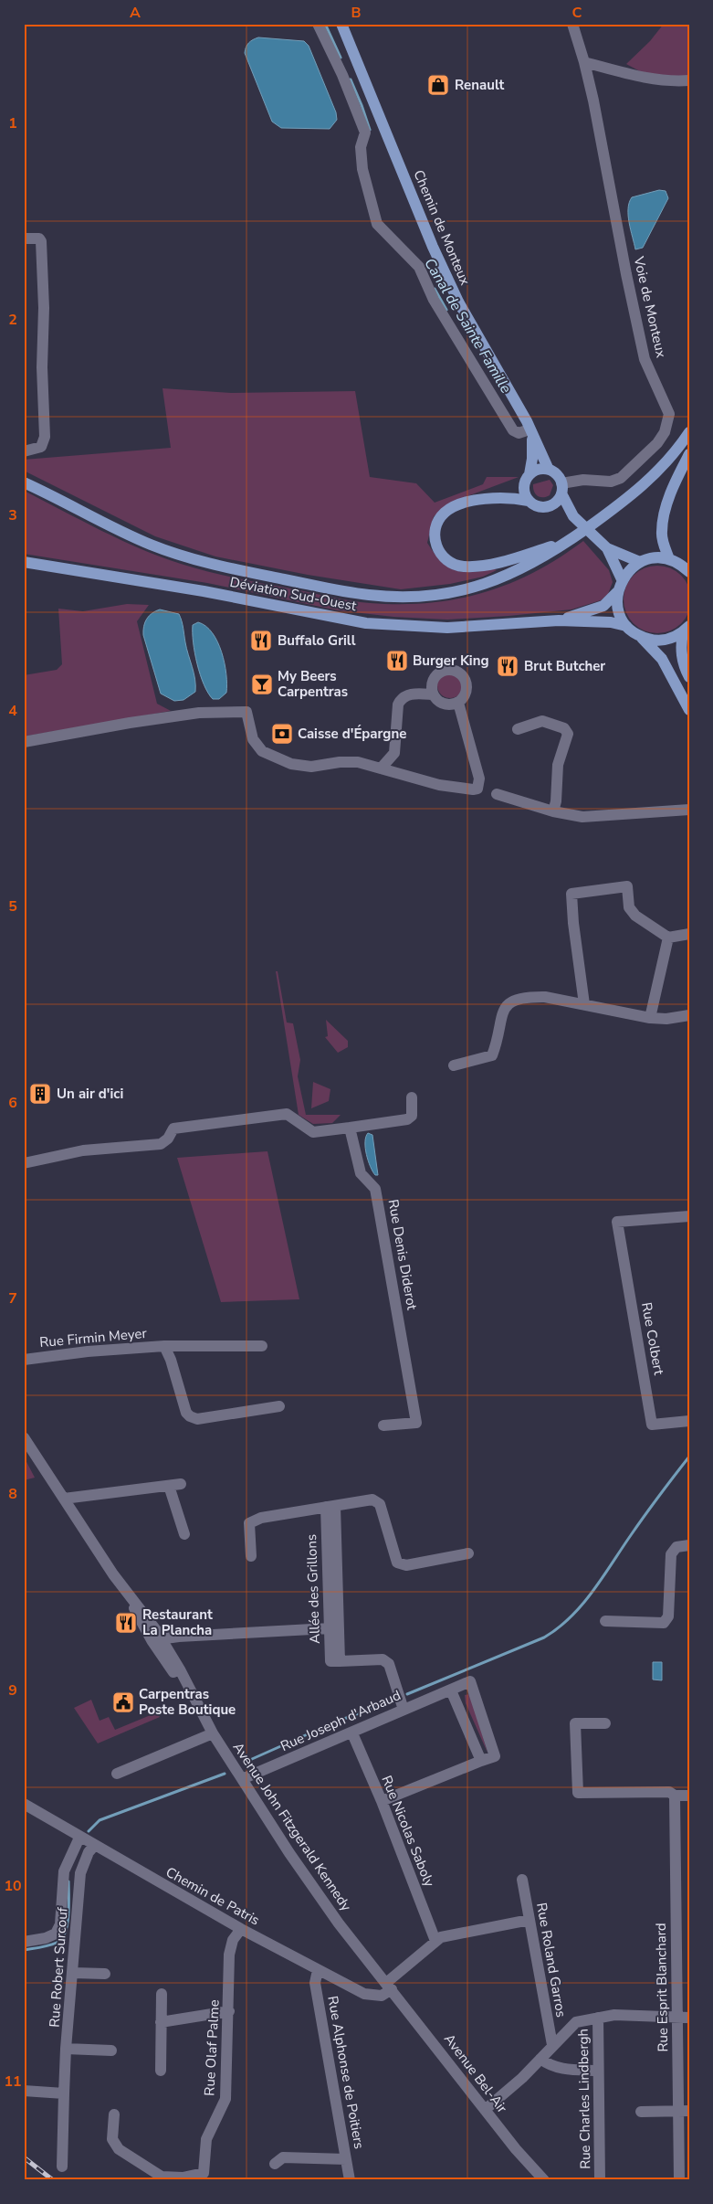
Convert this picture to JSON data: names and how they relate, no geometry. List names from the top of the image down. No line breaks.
{"streets":{"main road":["Chemin de Monteux","Déviation Sud-Ouest"],"street":["Voie de Monteux","Rue Denis Diderot","Rue Firmin Meyer","Rue Colbert","Allée des Grillons","Rue Joseph d'Arbaud","Avenue John Fitzgerald Kennedy","Rue Nicolas Saboly","Chemin de Patris","Rue Roland Garros","Rue Robert Surcouf","Rue Esprit Blanchard","Rue Olaf Palme","Rue Alphonse de Poitiers","Avenue Bel-Air","Rue Charles Lindbergh"]},"crossings":[["Chemin de Monteux","Voie de Monteux"],["Rue Joseph d'Arbaud","Avenue John Fitzgerald Kennedy"],["Rue Joseph d'Arbaud","Rue Nicolas Saboly"],["Avenue John Fitzgerald Kennedy","Chemin de Patris"],["Avenue John Fitzgerald Kennedy","Avenue Bel-Air"],["Chemin de Patris","Rue Robert Surcouf"],["Chemin de Patris","Rue Olaf Palme"],["Chemin de Patris","Rue Alphonse de Poitiers"],["Chemin de Patris","Avenue Bel-Air"]],"water":["Canal de Sainte Famille"],"places":{"shop":["Renault"],"restaurant":["Buffalo Grill","Burger King","Brut Butcher","Restaurant La Plancha"],"bar":["My Beers Carpentras"],"bank":["Caisse d'Épargne"],"building":["Un air d'ici"],"public building":["Carpentras Poste Boutique"]},"grid":{"columns":["A","B","C"],"rows":["1","2","3","4","5","6","7","8","9","10","11"]}}
